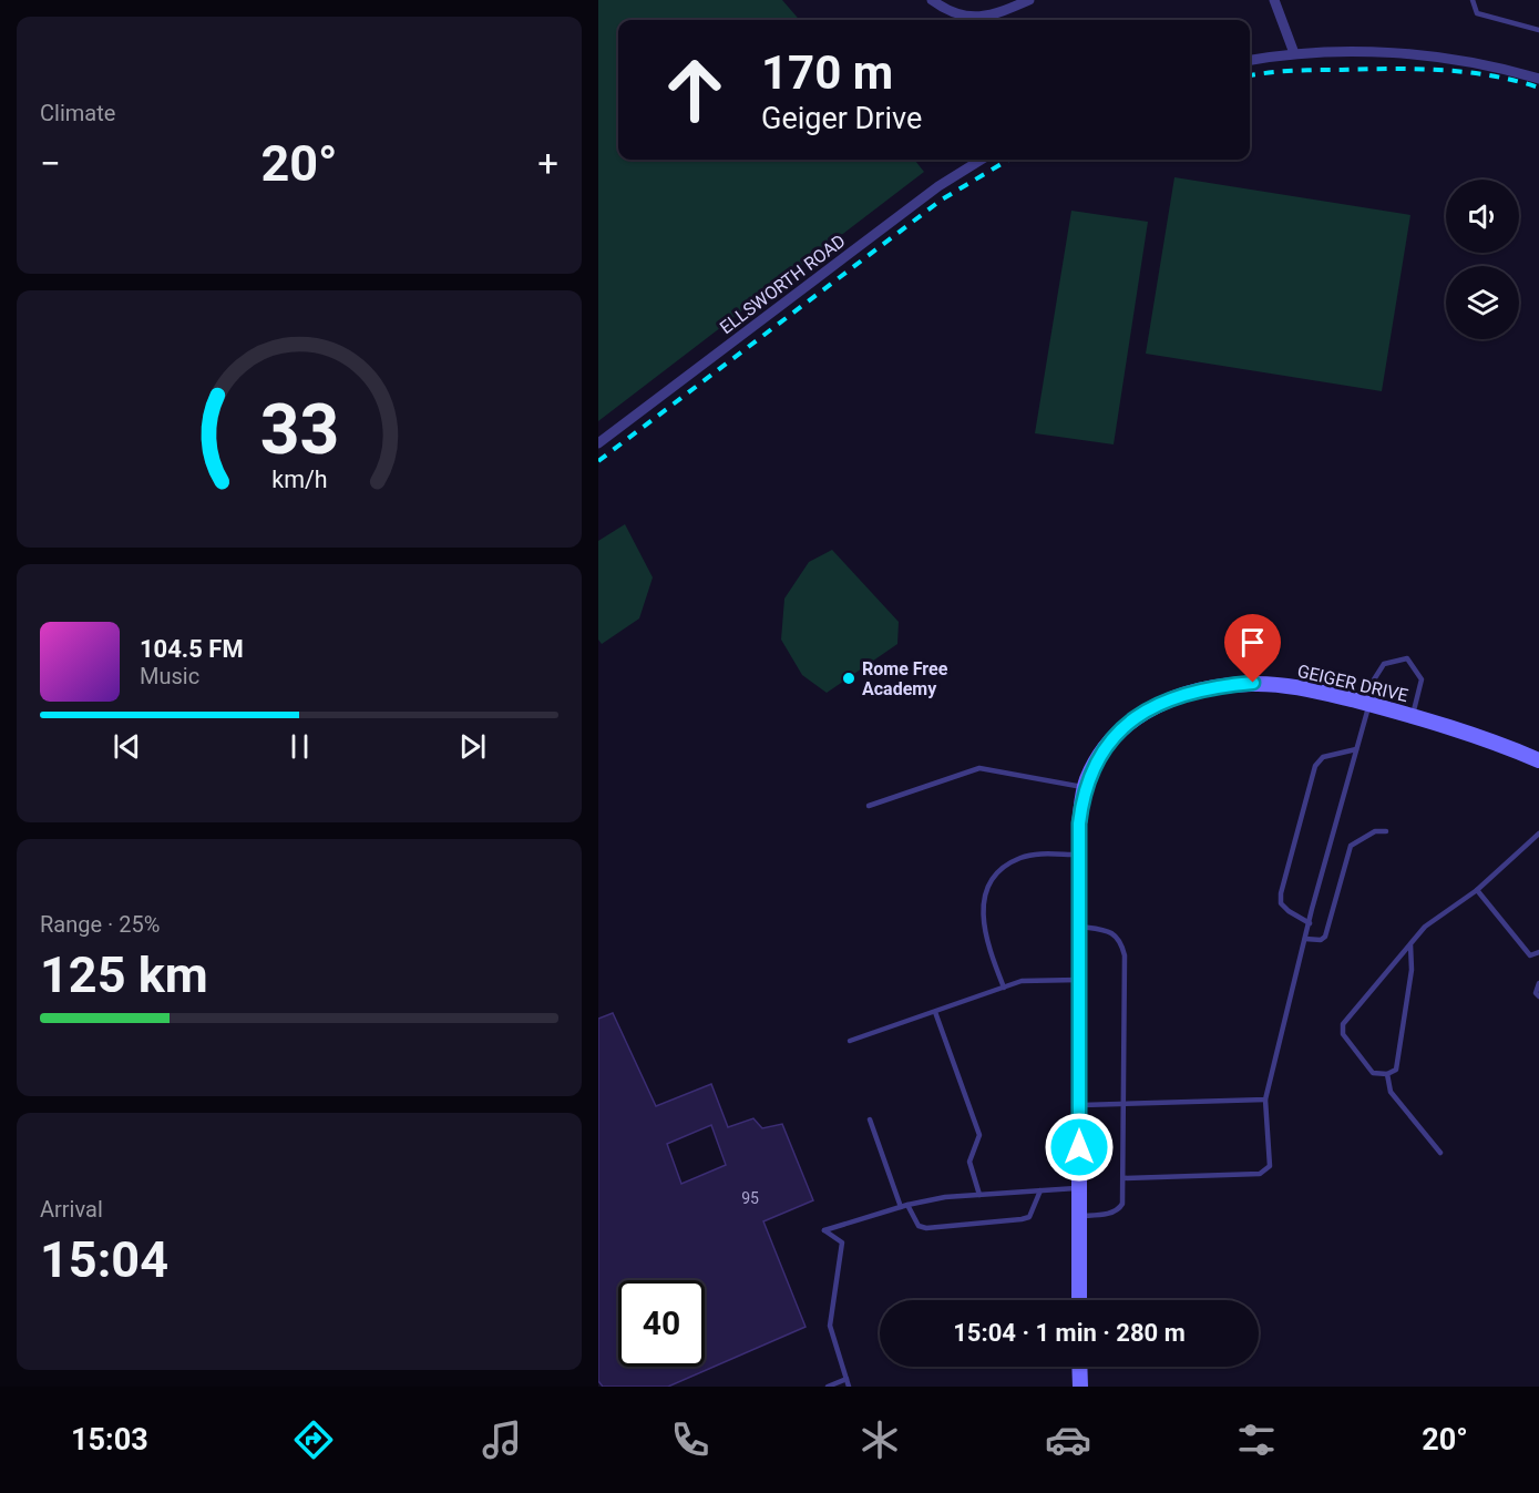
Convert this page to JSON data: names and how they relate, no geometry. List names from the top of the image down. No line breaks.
{"streets":{"street":["ELLSWORTH ROAD","GEIGER DRIVE"]},"places":["Rome Free Academy"],"house_numbers":["95"],"page":{"tile":["Climate",["Range · 25%","125 km"],["Arrival","15:04"]],"turn":["170 m","Geiger Drive"],"heat":["−","20°","+"],"song":["104.5 FM","Music"],"limit":"40","trip":"15:04 · 1 min · 280 m","tabs":["15:03","20°"],"gauge":["33","km/h"]}}
